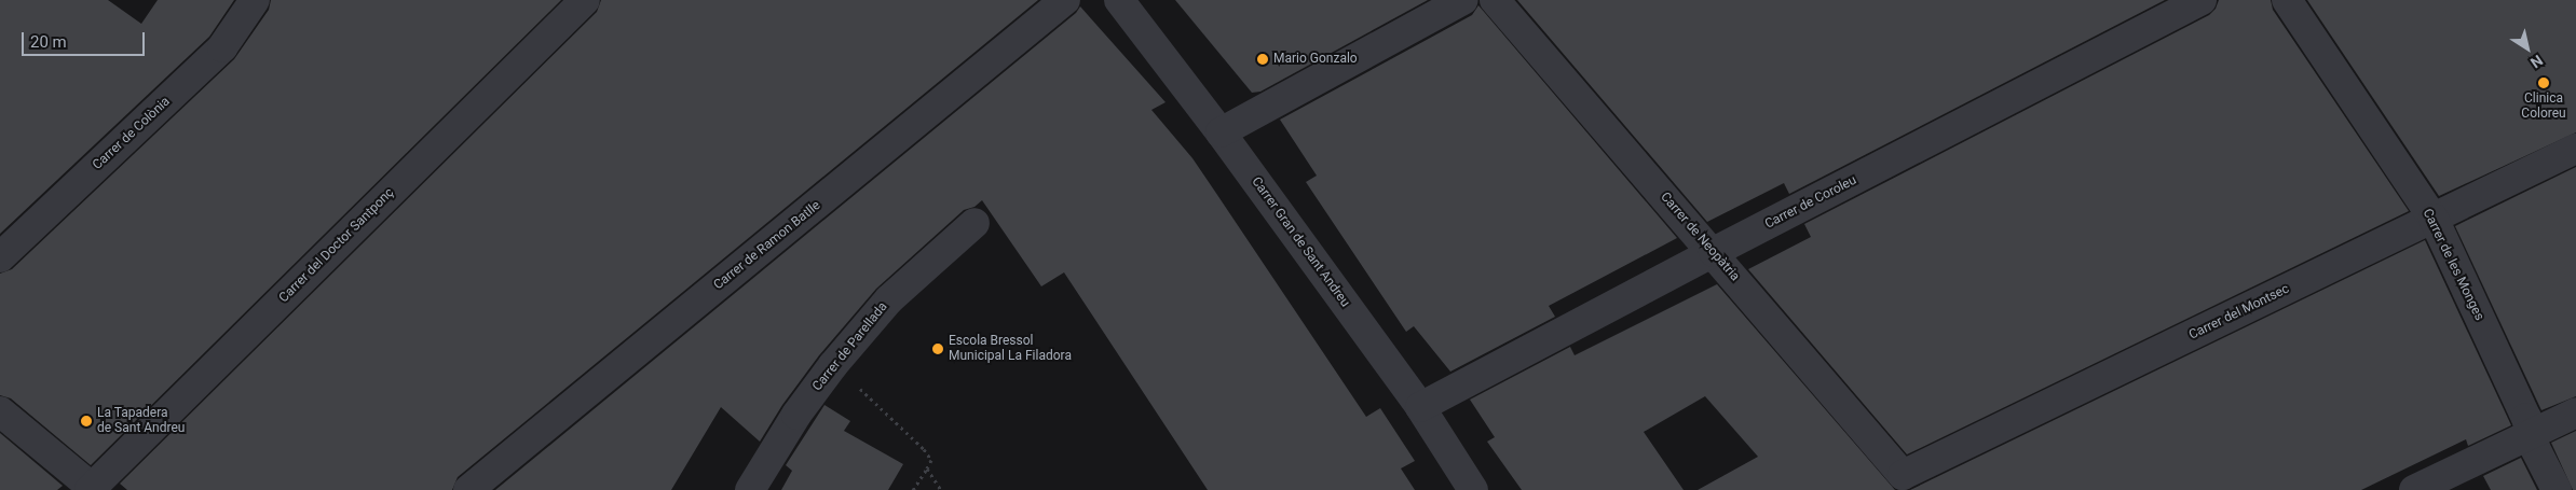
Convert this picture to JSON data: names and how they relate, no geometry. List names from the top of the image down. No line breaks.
{"streets":{"street":["Carrer de Colònia","Carrer de Coroleu","Carrer de Neopàtria","Carrer Gran de Sant Andreu","Carrer del Doctor Santponç","Carrer de Ramon Batlle","Carrer de les Monges","Carrer del Montsec","Carrer de Parellada"]},"crossings":[["Carrer de Coroleu","Carrer de Neopàtria"],["Carrer de Coroleu","Carrer Gran de Sant Andreu"],["Carrer de Neopàtria","Carrer del Montsec"],["Carrer de les Monges","Carrer del Montsec"]],"places":["Mario Gonzalo","Clinica Coloreu","Escola Bressol Municipal La Filadora","La Tapadera de Sant Andreu"],"scale_bar":"20 m","north":"bottom right"}
